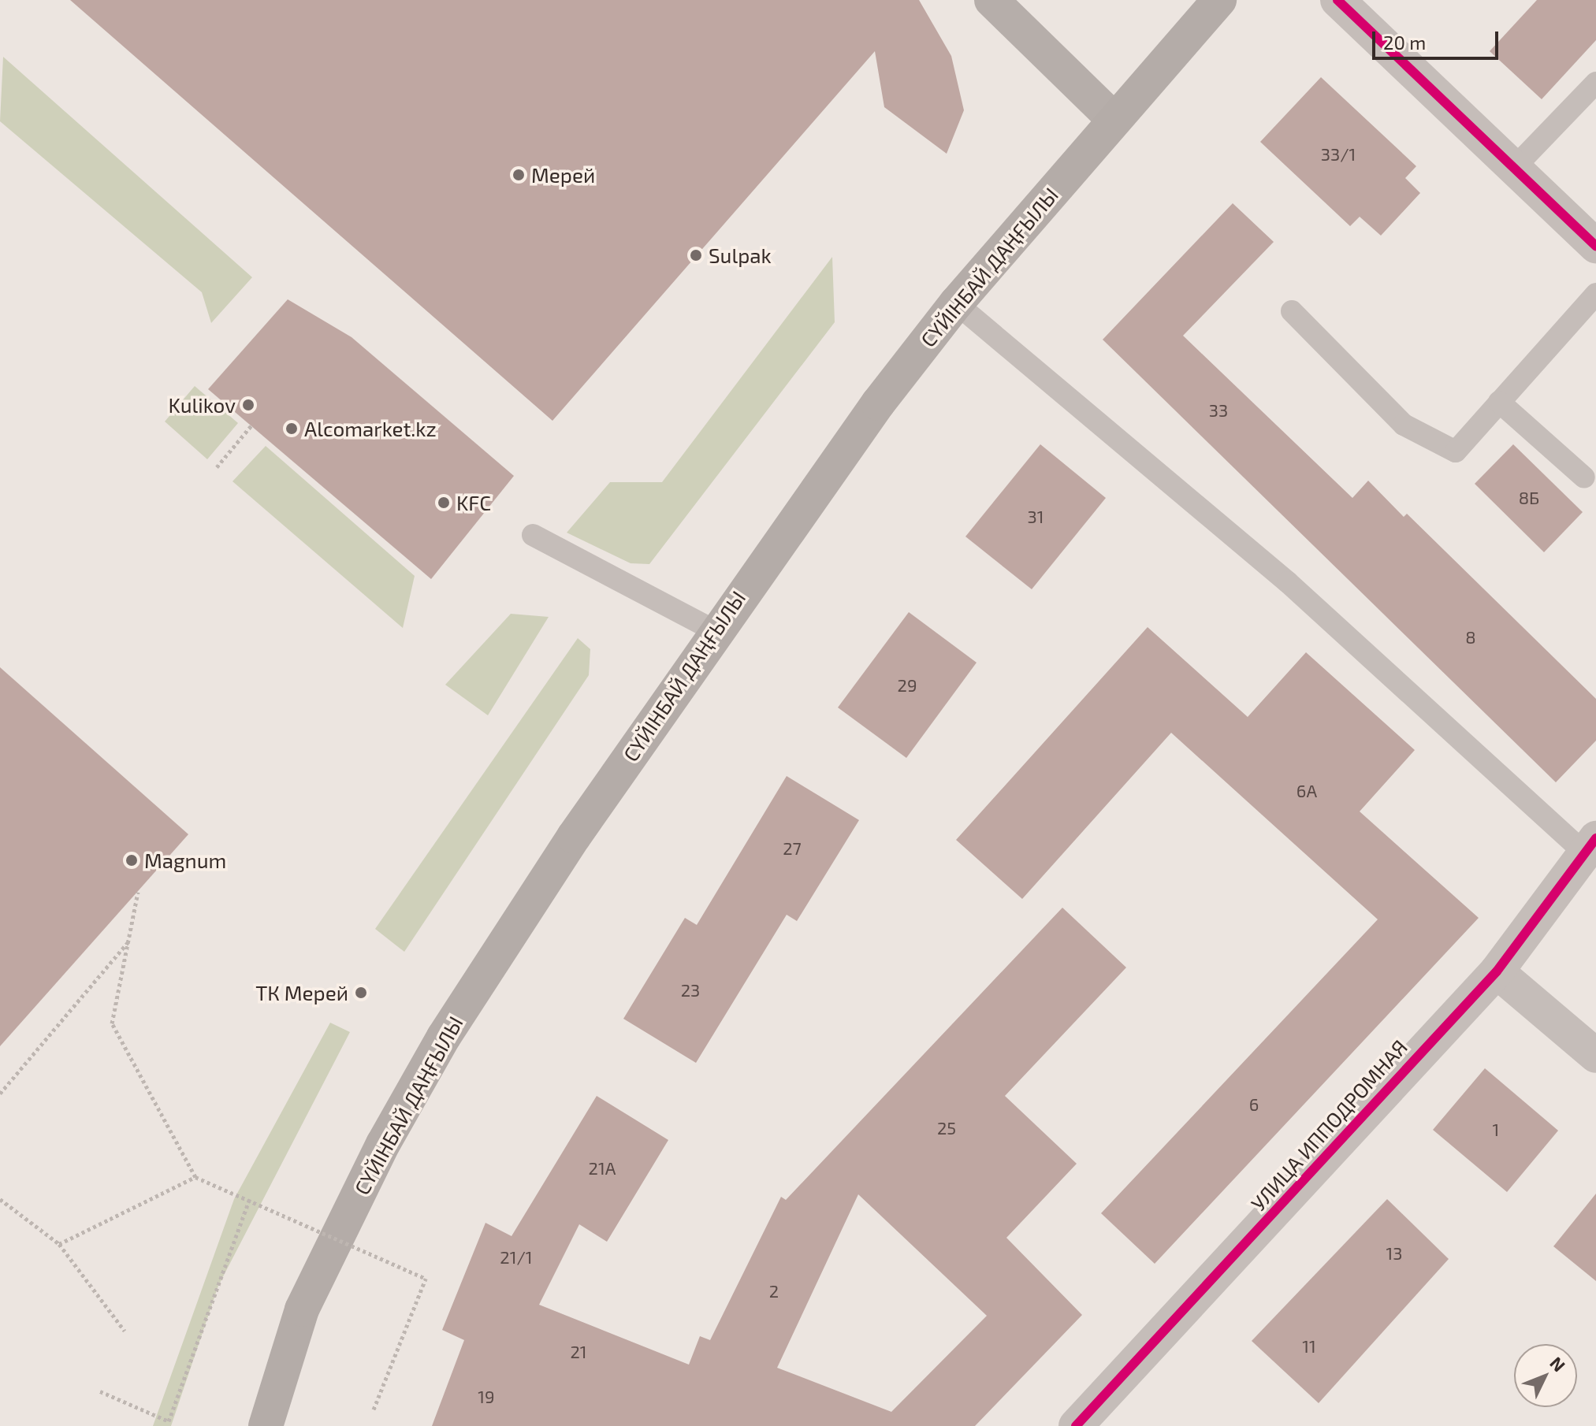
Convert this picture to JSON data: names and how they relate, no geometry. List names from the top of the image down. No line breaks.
{"streets":{"main road":["СҮЙІНБАЙ ДАҢҒЫЛЫ"],"street":["УЛИЦА ИППОДРОМНАЯ"]},"places":["Мерей","Sulpak","Kulikov","Alcomarket.kz","KFC","Magnum","ТК Мерей"],"house_numbers":["33/1","33","8Б","31","8","29","6А","27","23","6","25","1","21А","13","21/1","2","11","21","19"],"scale_bar":"20 m","north":"top right"}
